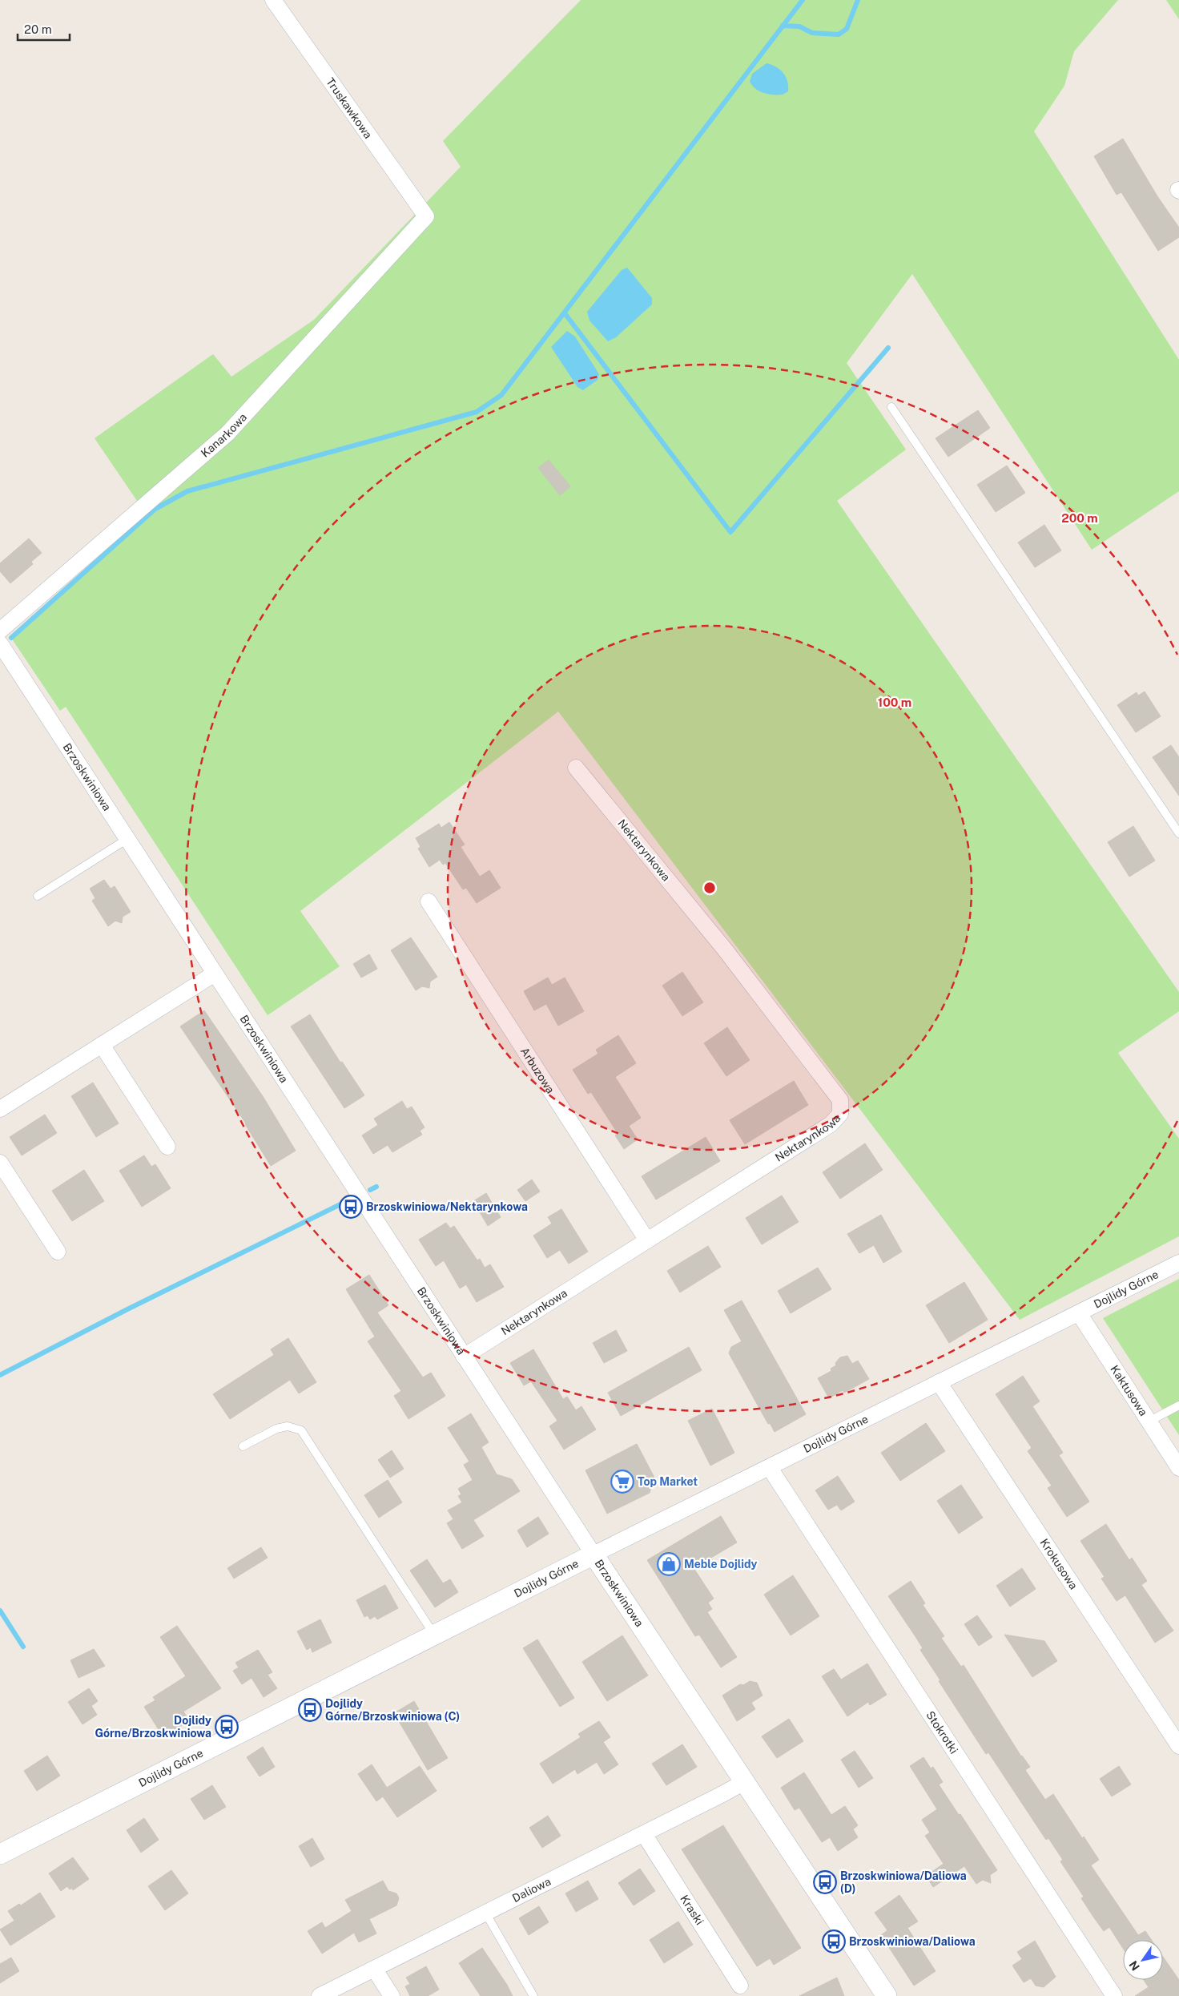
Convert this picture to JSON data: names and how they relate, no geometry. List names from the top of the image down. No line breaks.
{"streets":{"street":["Truskawkowa","Kanarkowa","Brzoskwiniowa","Nektarynkowa","Arbuzowa","Dojlidy Górne","Kaktusowa","Krokusowa","Stokrotki","Daliowa","Kraski"]},"crossings":[["Truskawkowa","Kanarkowa"],["Brzoskwiniowa","Nektarynkowa"],["Brzoskwiniowa","Dojlidy Górne"],["Brzoskwiniowa","Daliowa"],["Nektarynkowa","Arbuzowa"],["Dojlidy Górne","Kaktusowa"],["Dojlidy Górne","Krokusowa"],["Dojlidy Górne","Stokrotki"],["Daliowa","Kraski"]],"places":{"bus stop":["Brzoskwiniowa/Nektarynkowa","Dojlidy Górne/Brzoskwiniowa (C)","Dojlidy Górne/Brzoskwiniowa","Brzoskwiniowa/Daliowa (D)","Brzoskwiniowa/Daliowa"],"supermarket":["Top Market"],"shop":["Meble Dojlidy"]},"scale_bar":"20 m","north":"bottom left","rings":["200 m","100 m"]}
